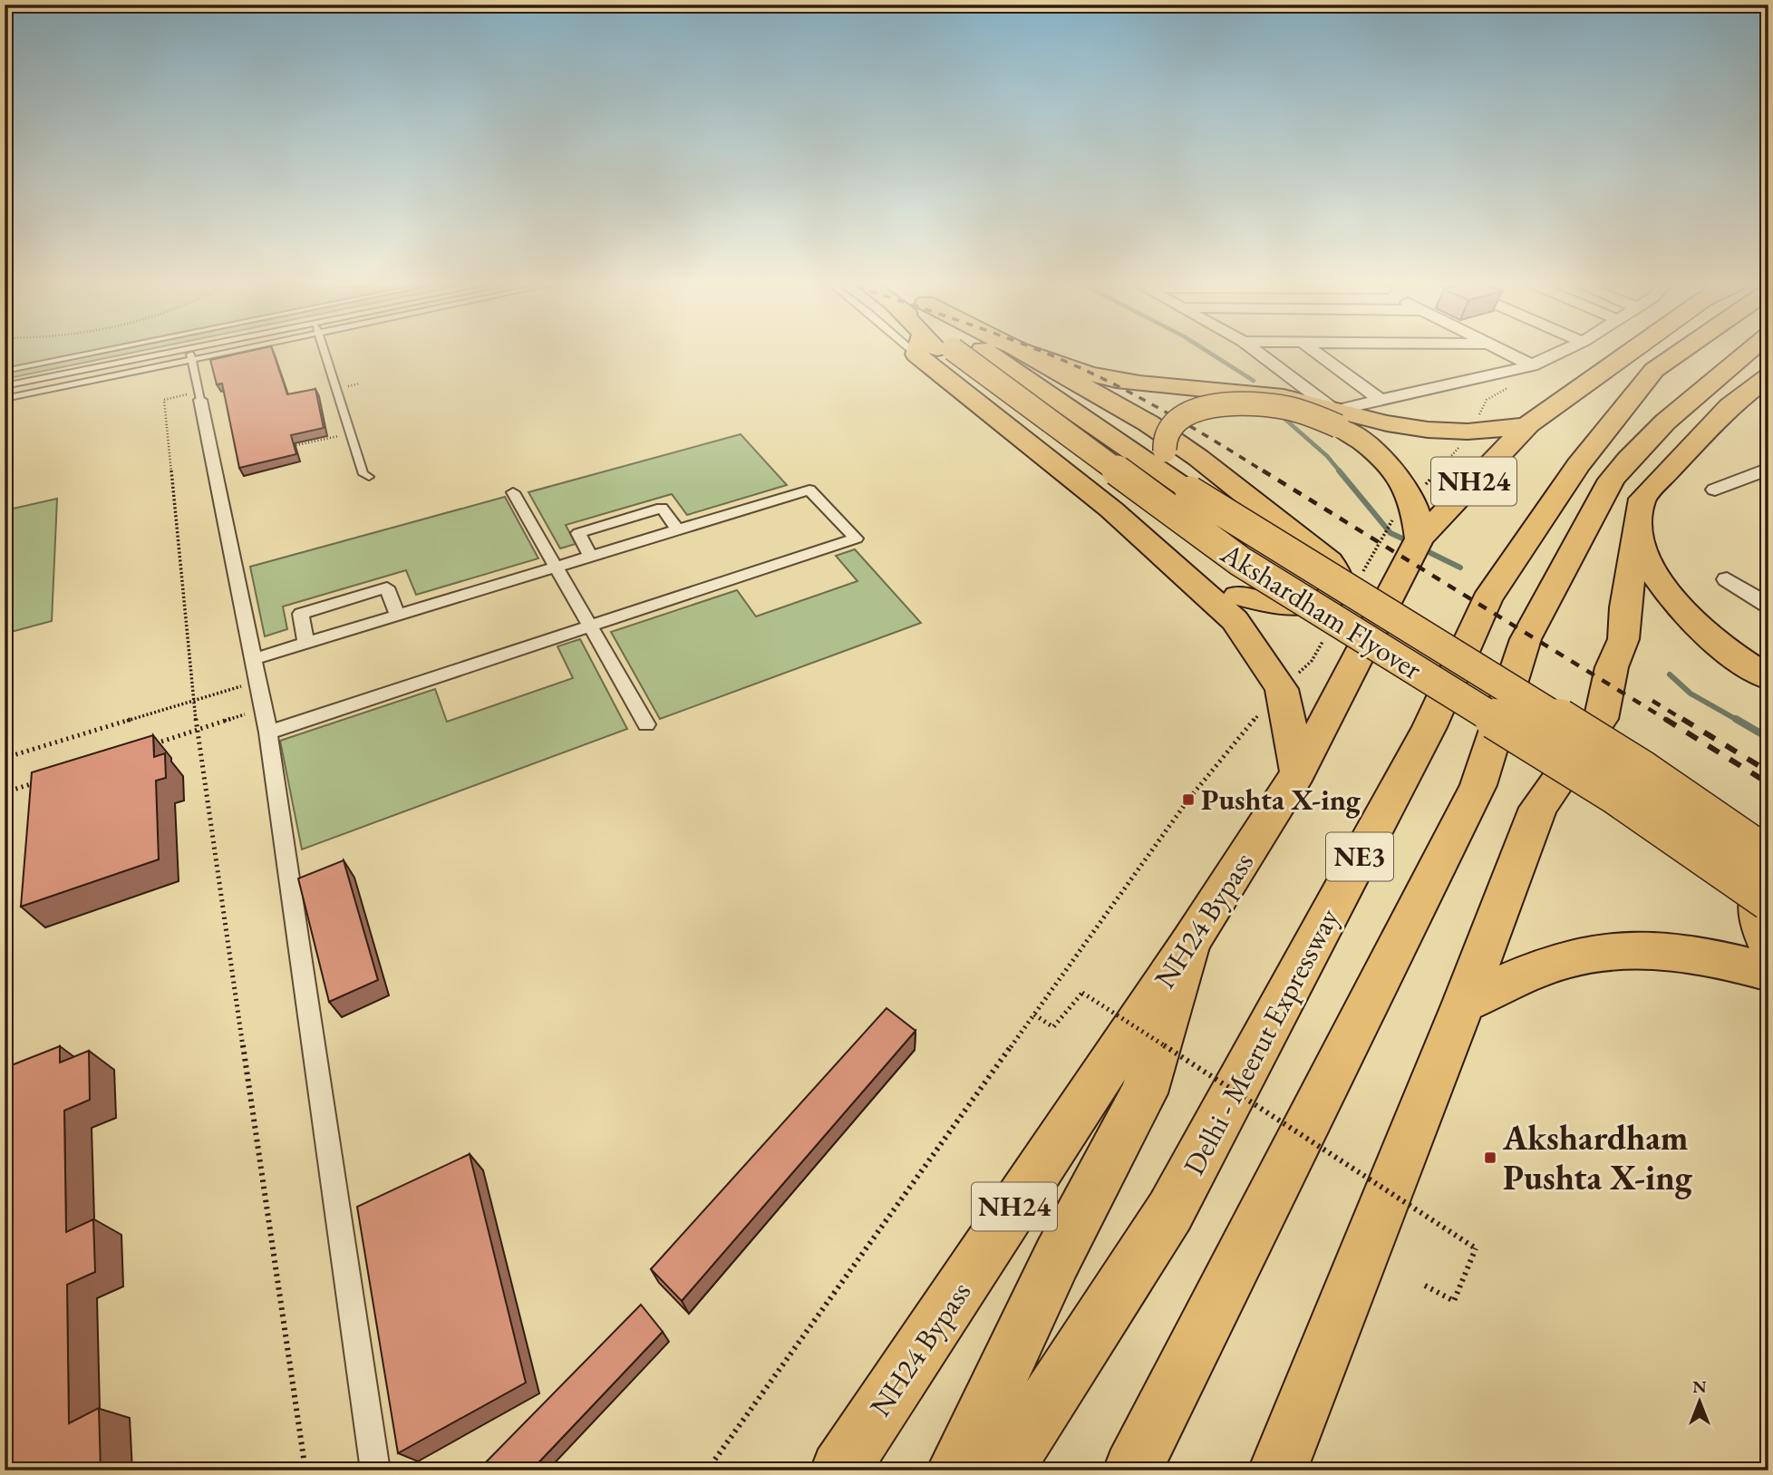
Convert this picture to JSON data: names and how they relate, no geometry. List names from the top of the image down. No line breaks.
{"streets":{"main road":["NH24","Akshardham Flyover","NE3","NH24 Bypass","Delhi - Meerut Expressway"]},"places":{"transit":["Pushta X-ing","Akshardham Pushta X-ing"]},"north":"top"}
